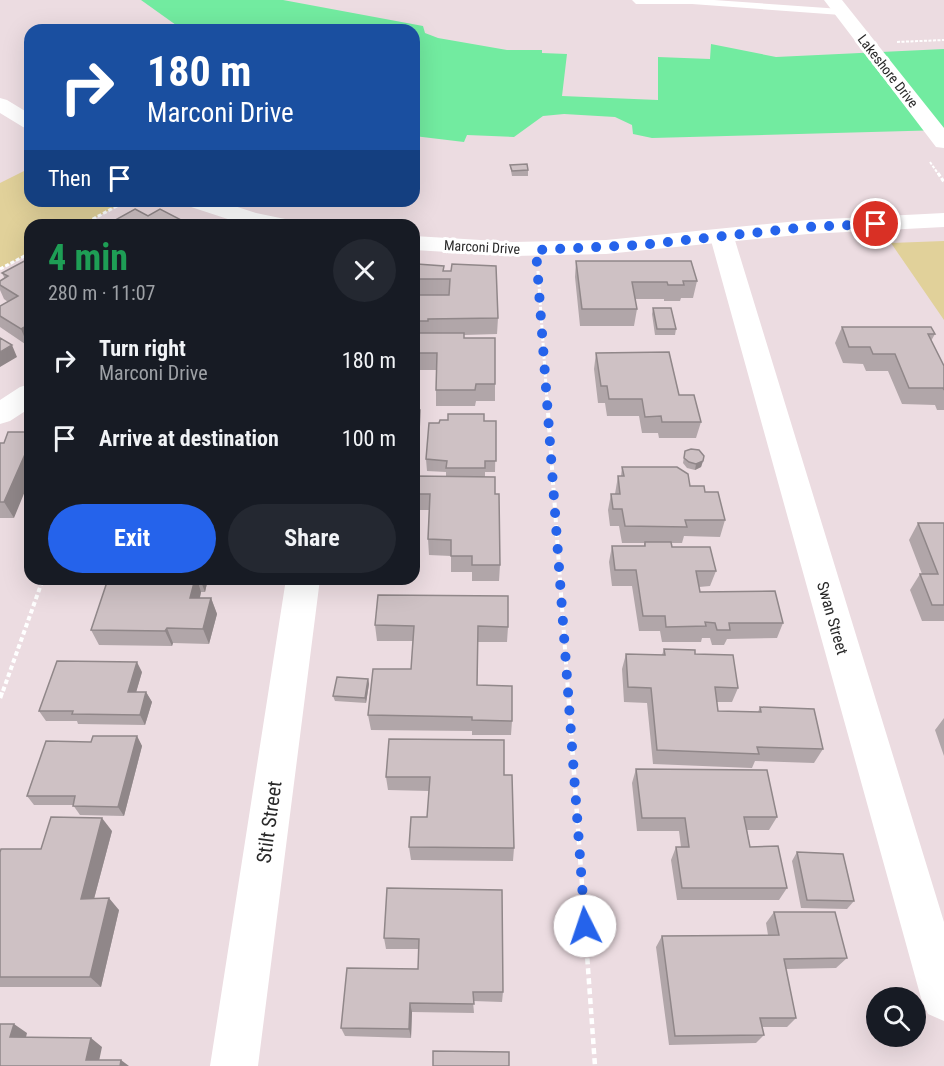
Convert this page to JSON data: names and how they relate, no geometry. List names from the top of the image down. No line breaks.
{"streets":{"street":["Lakeshore Drive","Marconi Drive","Swan Street","Stilt Street"]},"crossings":[["Marconi Drive","Swan Street"]],"page":{"turn":["180 m","Marconi Drive"],"then":"Then","heading":["4 min","280 m · 11:07"],"list":[{"name":"Turn right","note":"Marconi Drive","value":"180 m"},{"name":"Arrive at destination","value":"100 m"}],"buttons":["Exit","Share"]}}
